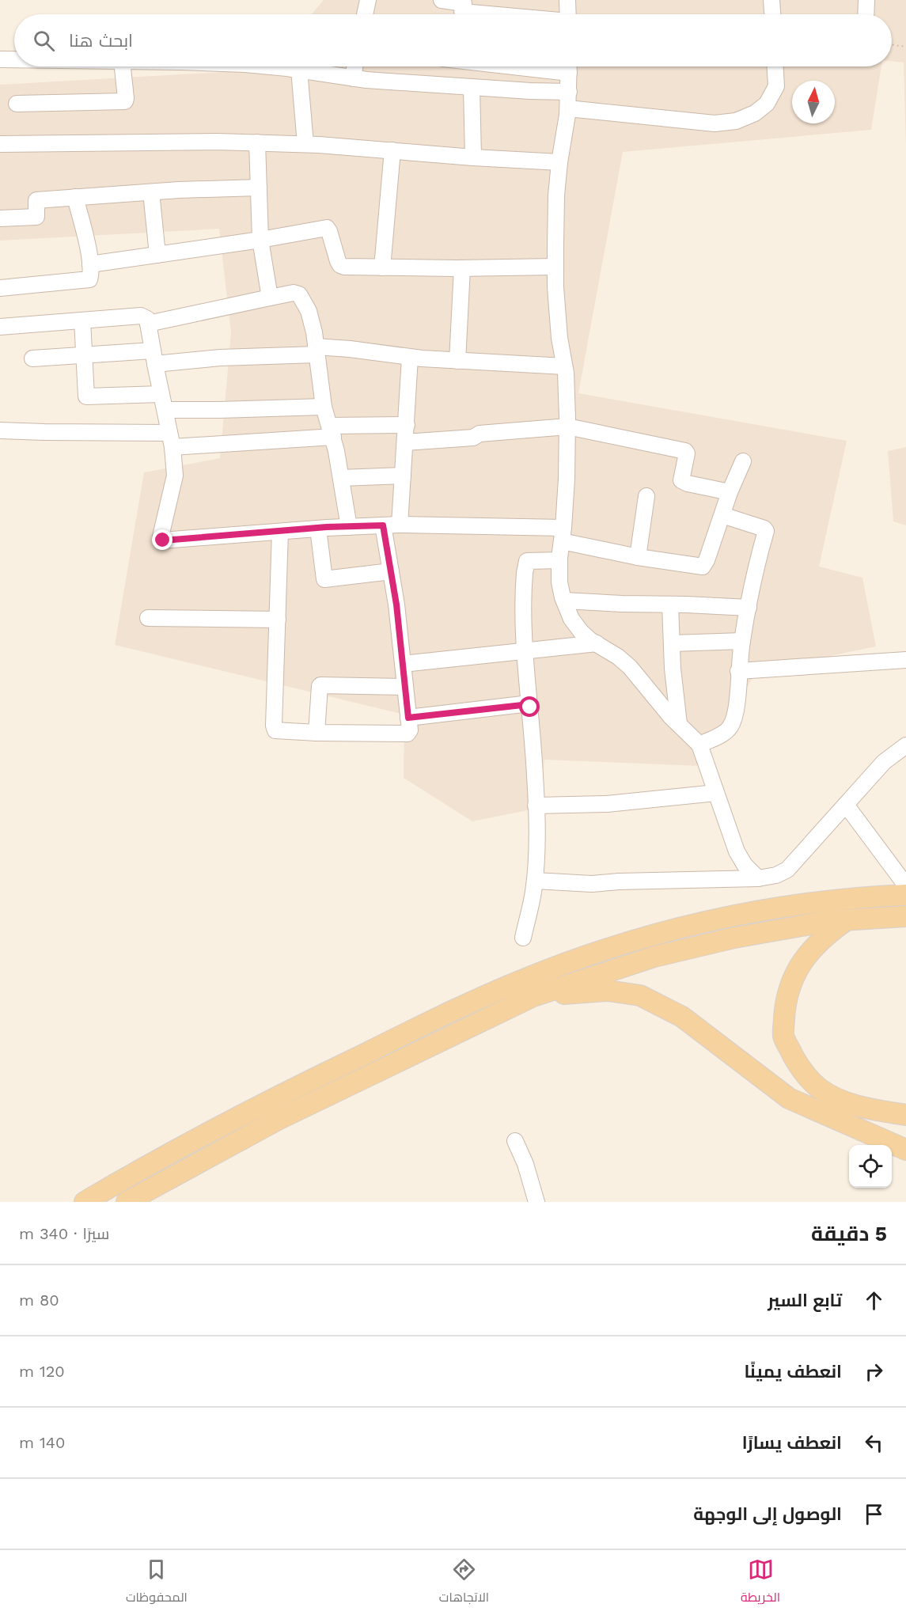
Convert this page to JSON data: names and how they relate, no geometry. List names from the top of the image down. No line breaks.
{"north":"top","page":{"search":"ابحث هنا","heading":["5 دقيقة","سيرًا · 340 m"],"list":[["تابع السير","80 m"],["انعطف يمينًا","120 m"],["انعطف يسارًا","140 m"],"الوصول إلى الوجهة"],"nav":["الخريطة","الاتجاهات","المحفوظات"]}}
